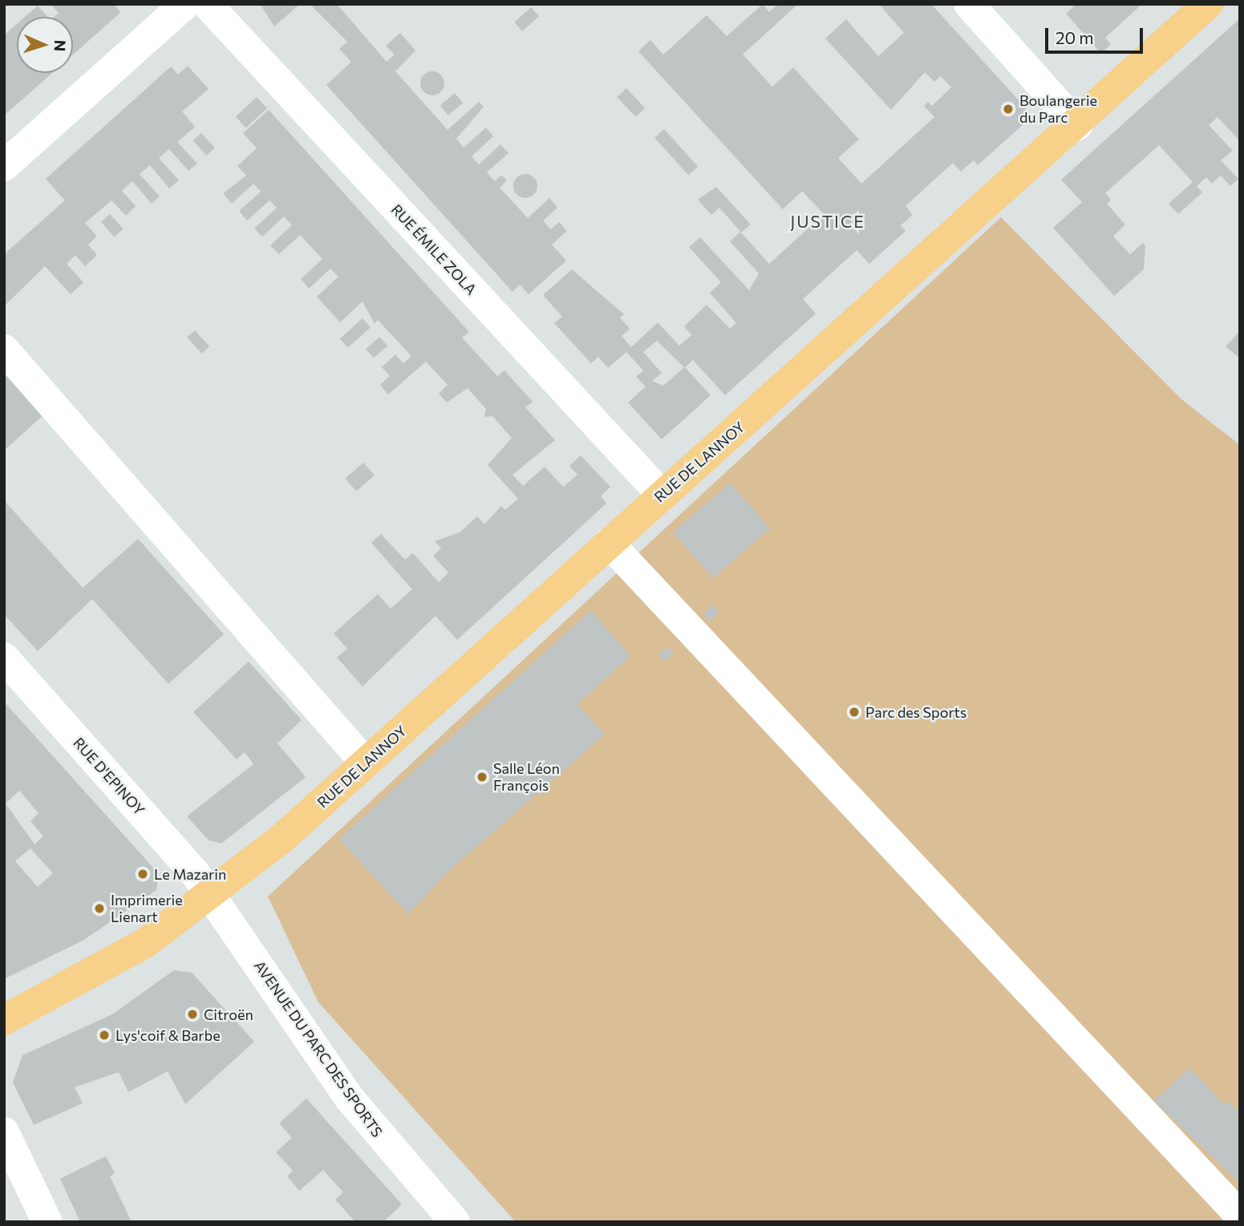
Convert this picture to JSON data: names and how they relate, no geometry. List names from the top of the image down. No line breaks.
{"streets":{"main road":["RUE DE LANNOY"],"street":["RUE ÉMILE ZOLA","RUE D'EPINOY","AVENUE DU PARC DES SPORTS"]},"crossings":[["RUE ÉMILE ZOLA","RUE DE LANNOY"],["RUE DE LANNOY","RUE D'EPINOY"],["RUE DE LANNOY","AVENUE DU PARC DES SPORTS"],["RUE D'EPINOY","AVENUE DU PARC DES SPORTS"]],"districts":["JUSTICE"],"places":["Boulangerie du Parc","Parc des Sports","Salle Léon François","Le Mazarin","Imprimerie Lienart","Citroën","Lys'coif & Barbe"],"scale_bar":"20 m","north":"right"}
